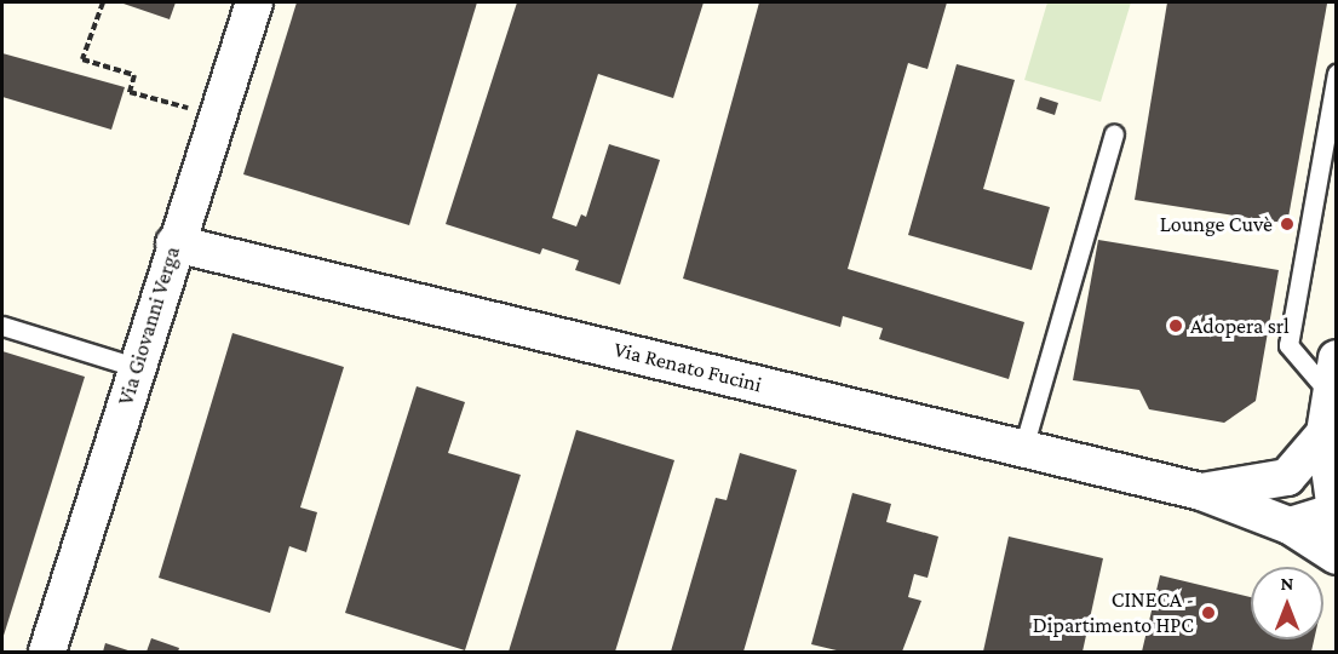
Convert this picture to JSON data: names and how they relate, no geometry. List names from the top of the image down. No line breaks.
{"streets":{"street":["Via Giovanni Verga","Via Renato Fucini"]},"crossings":[["Via Giovanni Verga","Via Renato Fucini"]],"places":["Lounge Cuvè","Adopera srl","CINECA - Dipartimento HPC"],"north":"top"}
